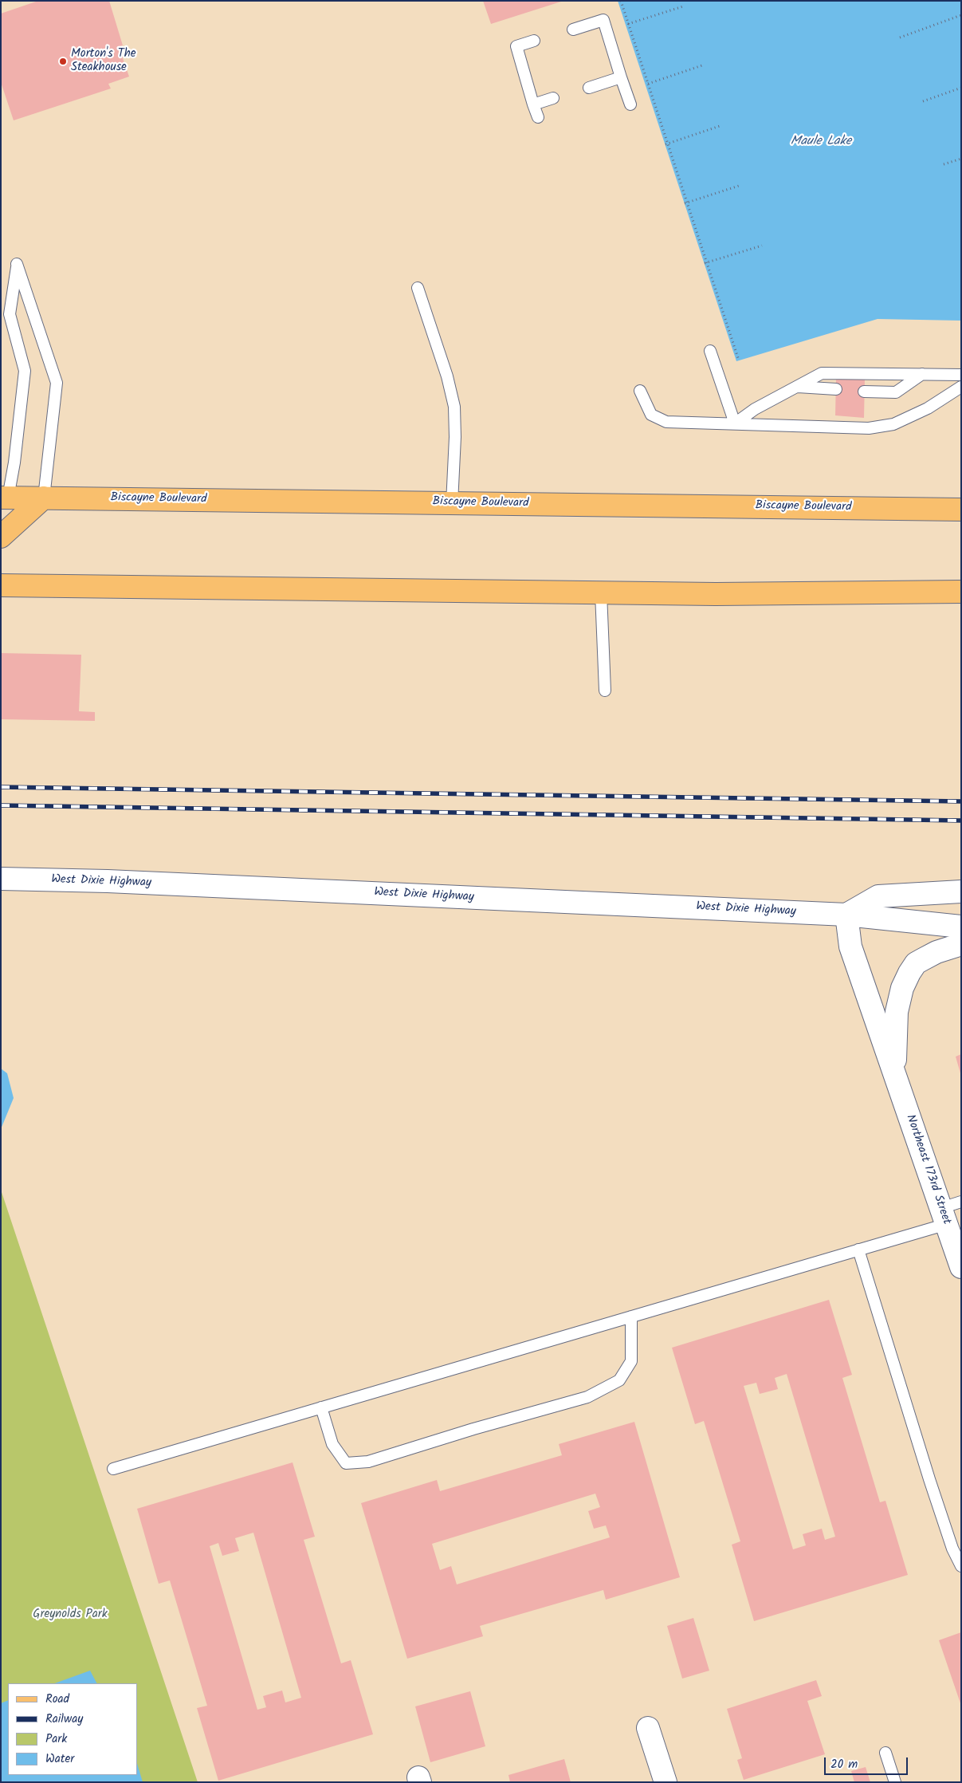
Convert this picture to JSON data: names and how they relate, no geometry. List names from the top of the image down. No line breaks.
{"streets":{"main road":["Biscayne Boulevard"],"street":["West Dixie Highway","Northeast 173rd Street"]},"crossings":[["West Dixie Highway","Northeast 173rd Street"]],"water":["Maule Lake"],"parks":["Greynolds Park"],"places":["Morton's The Steakhouse"],"legend":["Road","Railway","Park","Water"],"scale_bar":"20 m"}
